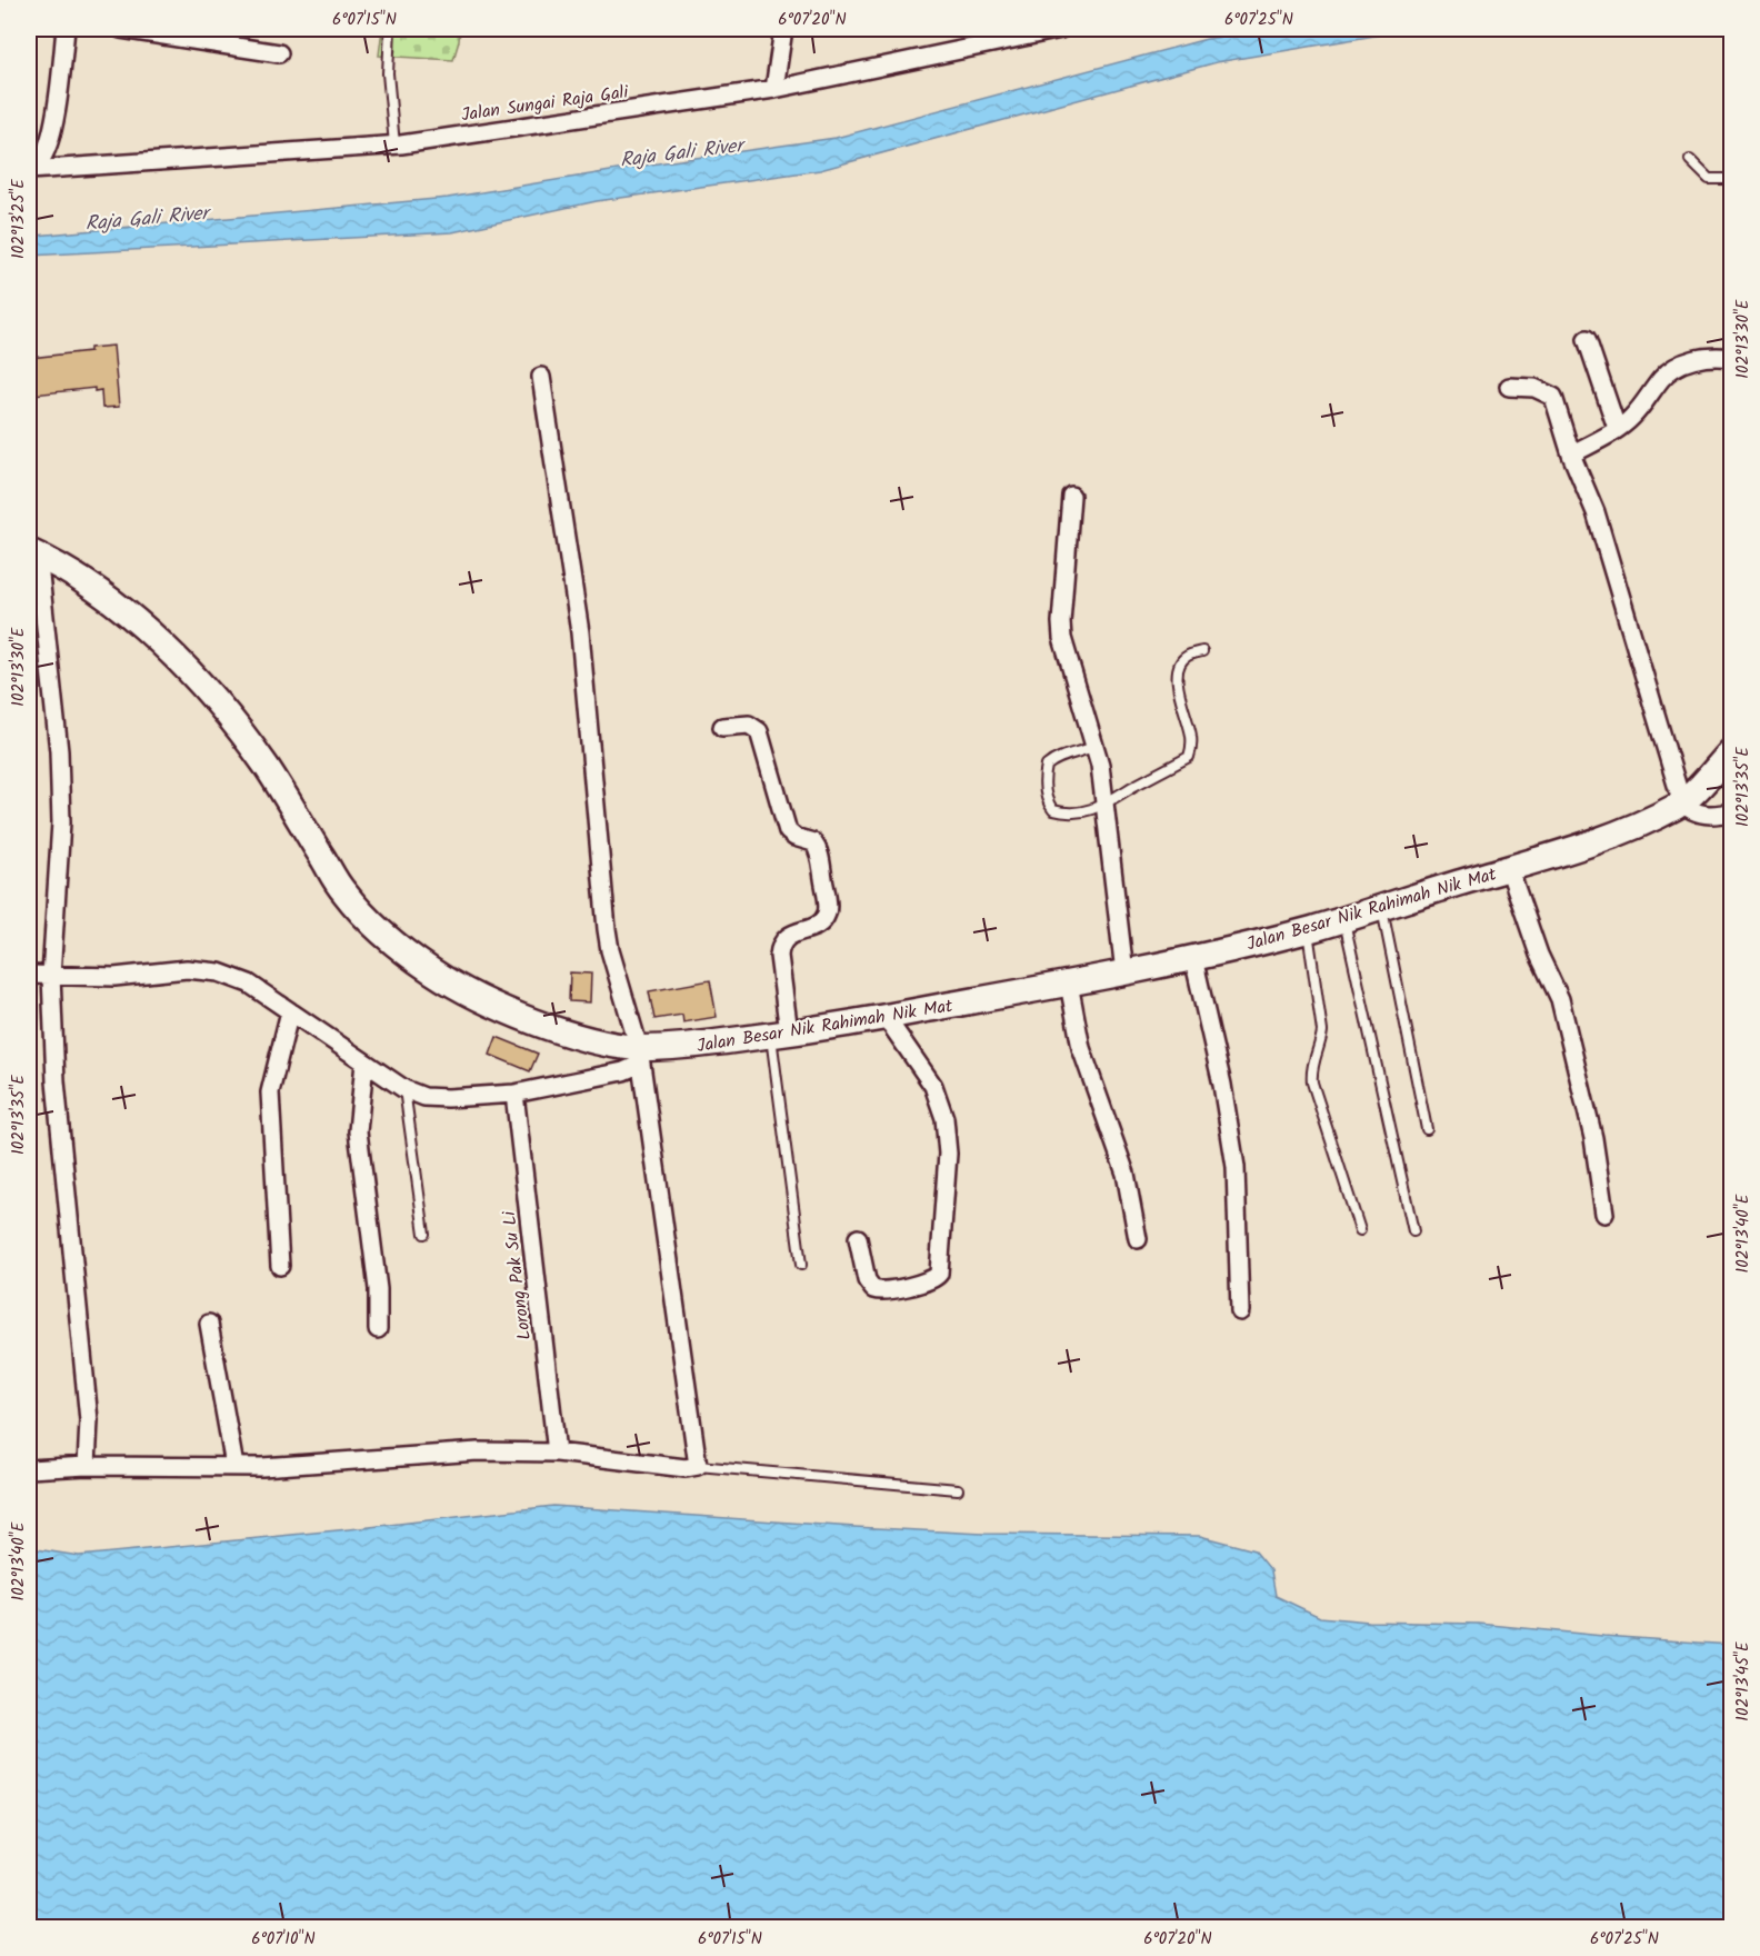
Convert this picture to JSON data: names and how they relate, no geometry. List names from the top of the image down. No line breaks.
{"streets":{"street":["Jalan Sungai Raja Gali","Jalan Besar Nik Rahimah Nik Mat","Lorong Pak Su Li"]},"water":["Raja Gali River"],"coordinates":["6°07'15\"N","6°07'20\"N","6°07'25\"N","102°13'25\"E","102°13'30\"E","102°13'35\"E","102°13'40\"E","102°13'45\"E","6°07'10\"N"]}
